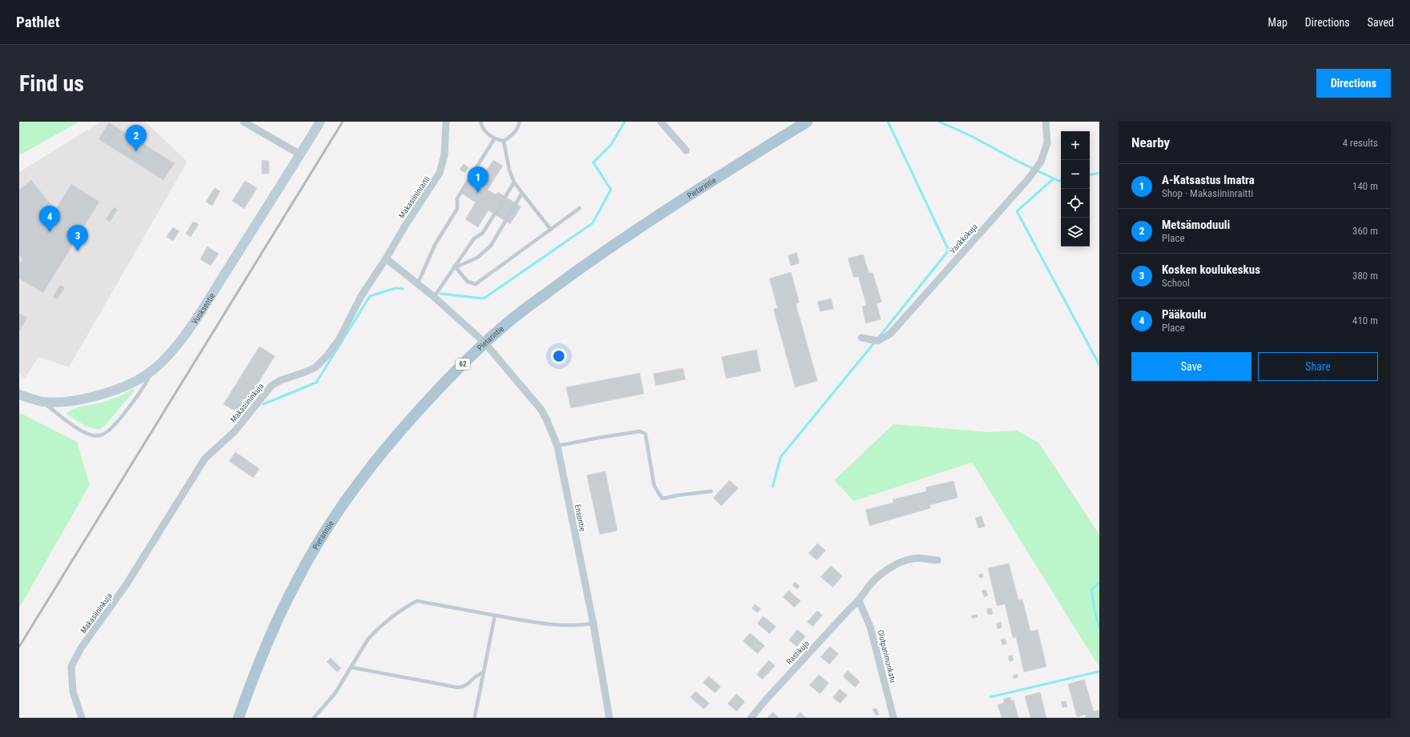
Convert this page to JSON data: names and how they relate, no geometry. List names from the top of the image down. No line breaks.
{"streets":{"main road":["Pietarintie","62"],"street":["Makasiininraitti","Varikkokuja","Vuoksentie","Makasiininkuja","Ensontie","Rastikuja","Olutpanimonkatu"]},"crossings":[["Pietarintie","Ensontie"],["Makasiininraitti","Makasiininkuja"],["Rastikuja","Olutpanimonkatu"]],"page":{"header":"Pathlet","nav":["Map","Directions","Saved"],"buttons":["Directions",["Save","Share"]],"title":"Find us","heading":["Nearby","4 results"],"pins":["2","1","4","3"],"map_buttons":["+","−"],"list":[{"mark":"1","name":"A-Katsastus Imatra","note":"Shop · Makasiininraitti","value":"140 m"},{"mark":"2","name":"Metsämoduuli","note":"Place","value":"360 m"},{"mark":"3","name":"Kosken koulukeskus","note":"School","value":"380 m"},{"mark":"4","name":"Pääkoulu","note":"Place","value":"410 m"}]}}
